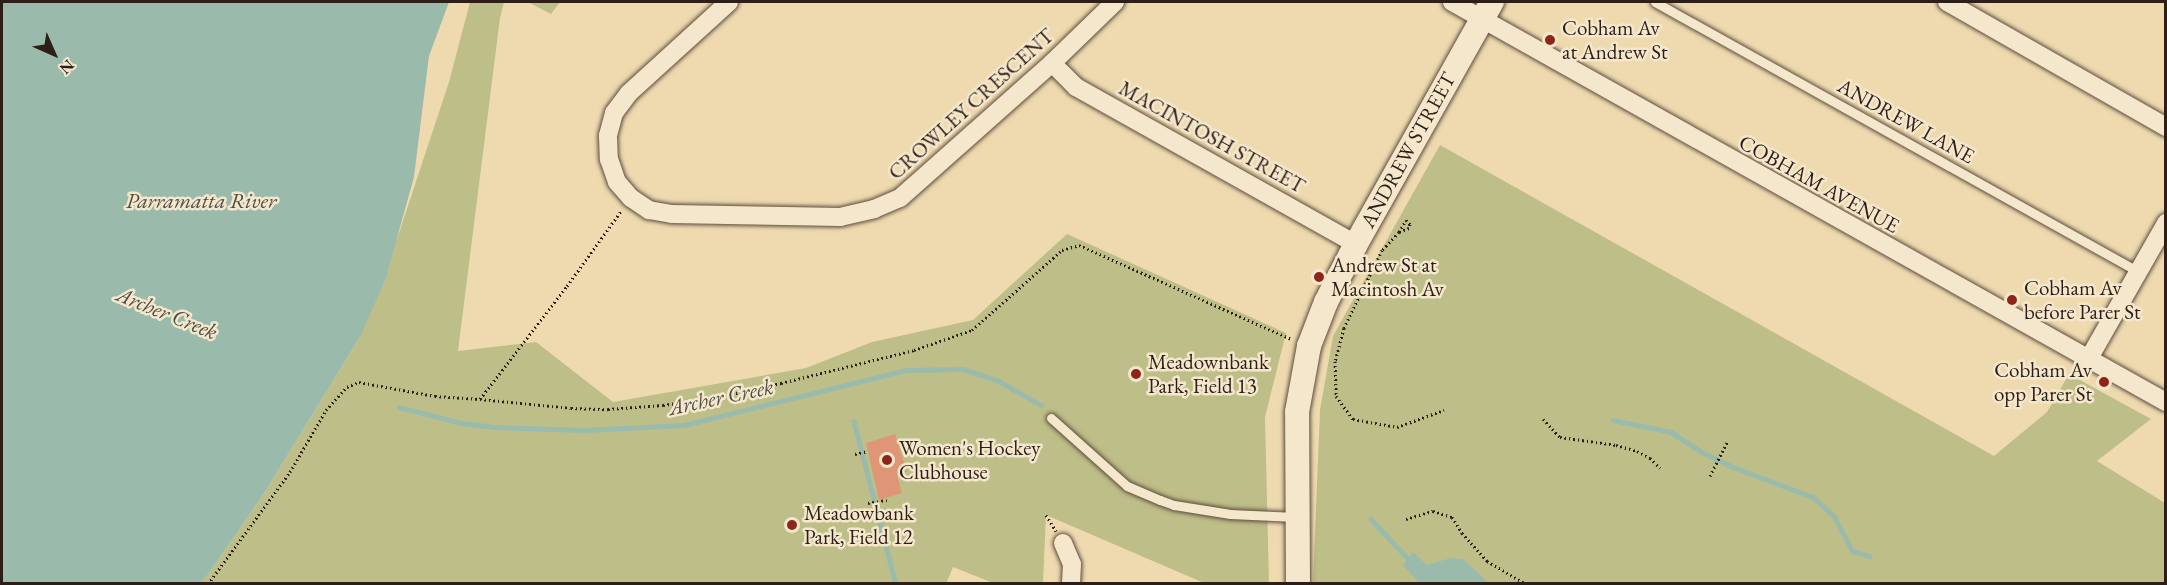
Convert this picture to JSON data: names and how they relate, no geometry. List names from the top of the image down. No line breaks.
{"streets":{"main road":["ANDREW STREET"],"street":["CROWLEY CRESCENT","MACINTOSH STREET","COBHAM AVENUE"],"lane":["ANDREW LANE"]},"crossings":[["CROWLEY CRESCENT","MACINTOSH STREET"],["MACINTOSH STREET","ANDREW STREET"],["ANDREW STREET","COBHAM AVENUE"]],"water":["Parramatta River","Archer Creek"],"places":["Cobham Av at Andrew St","Andrew St at Macintosh Av","Cobham Av before Parer St","Meadownbank Park, Field 13","Cobham Av opp Parer St","Women's Hockey Clubhouse","Meadowbank Park, Field 12"],"north":"bottom right"}
